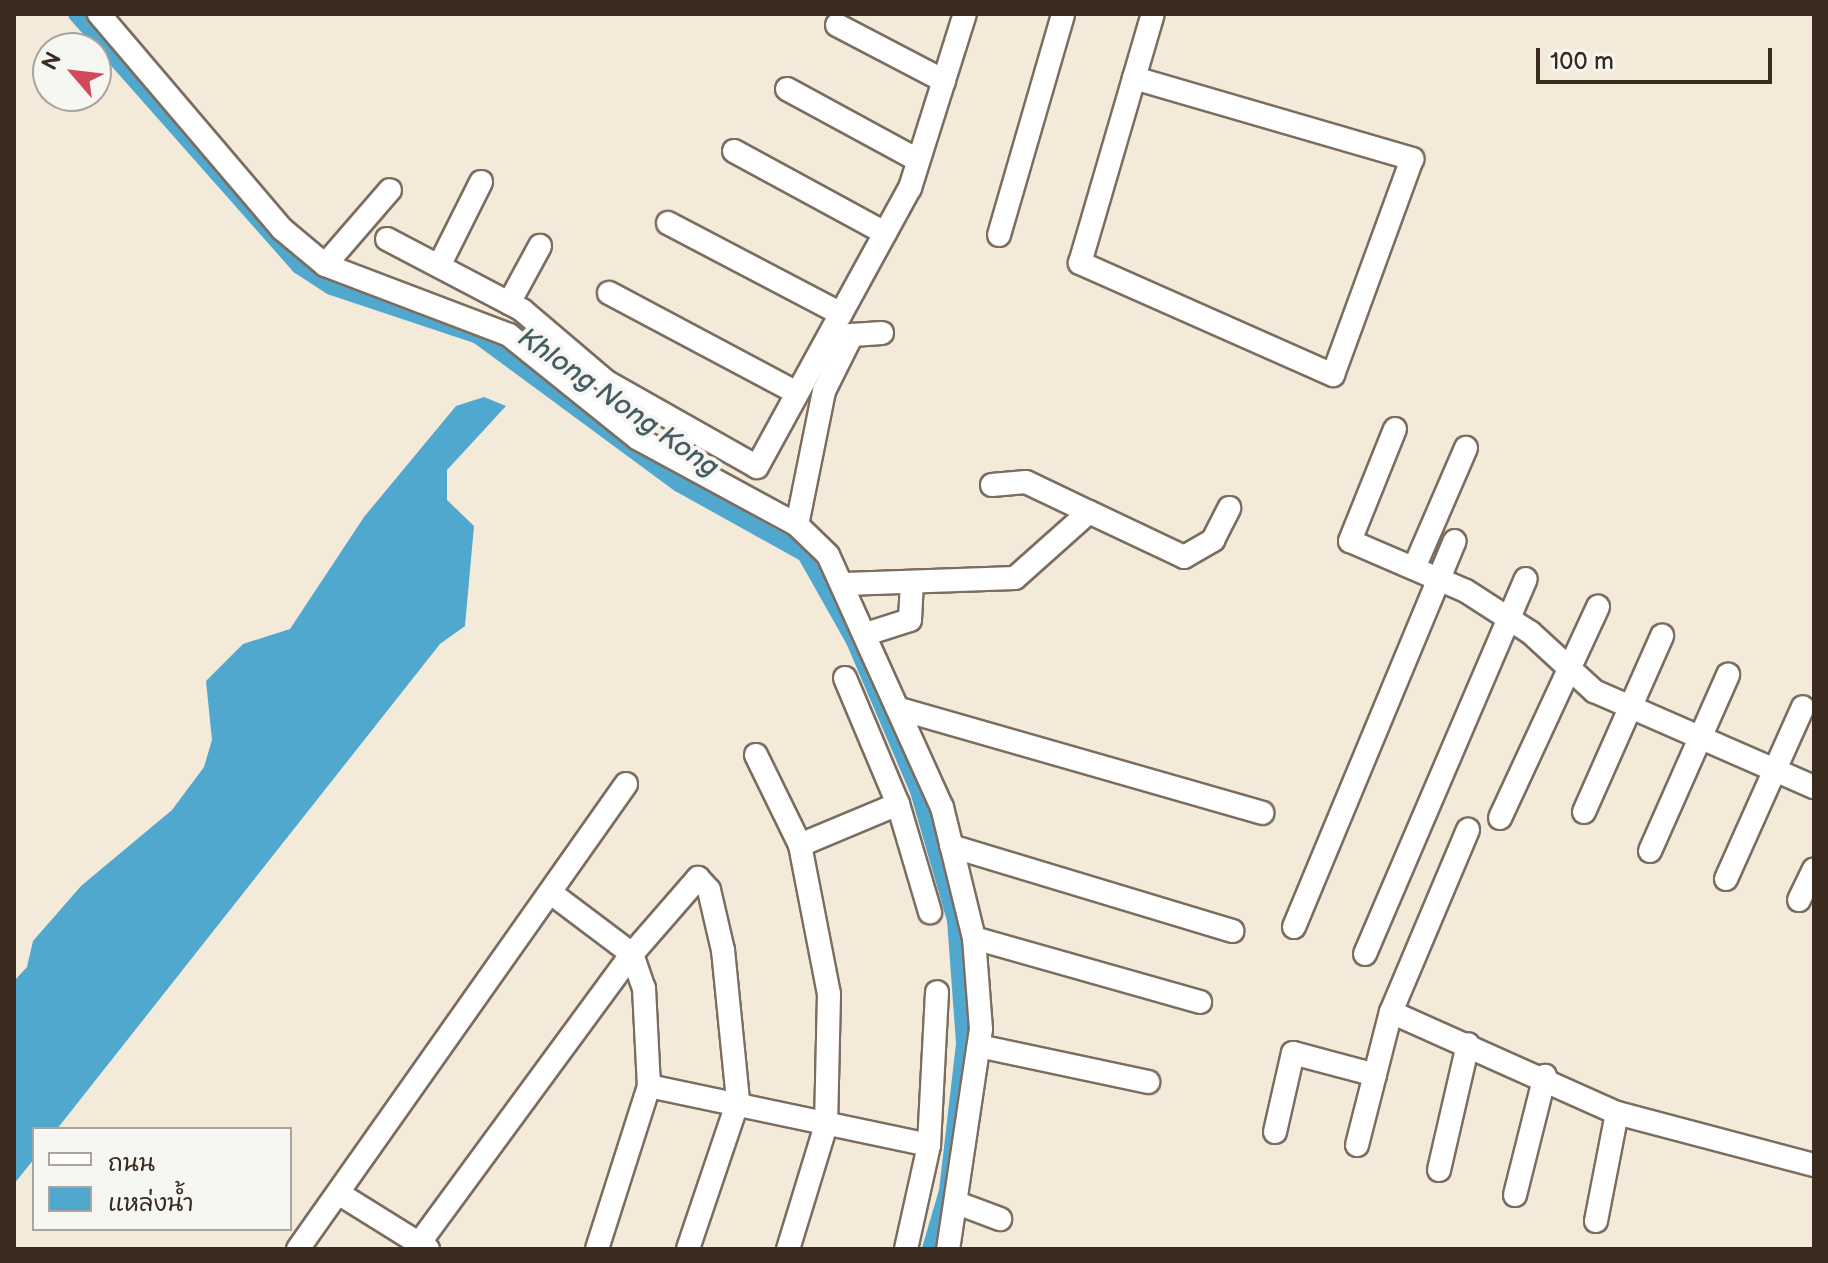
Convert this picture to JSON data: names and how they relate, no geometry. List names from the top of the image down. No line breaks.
{"water":["Khlong Nong Kong"],"legend":["ถนน","แหล่งน้ำ"],"scale_bar":"100 m","north":"top left"}
